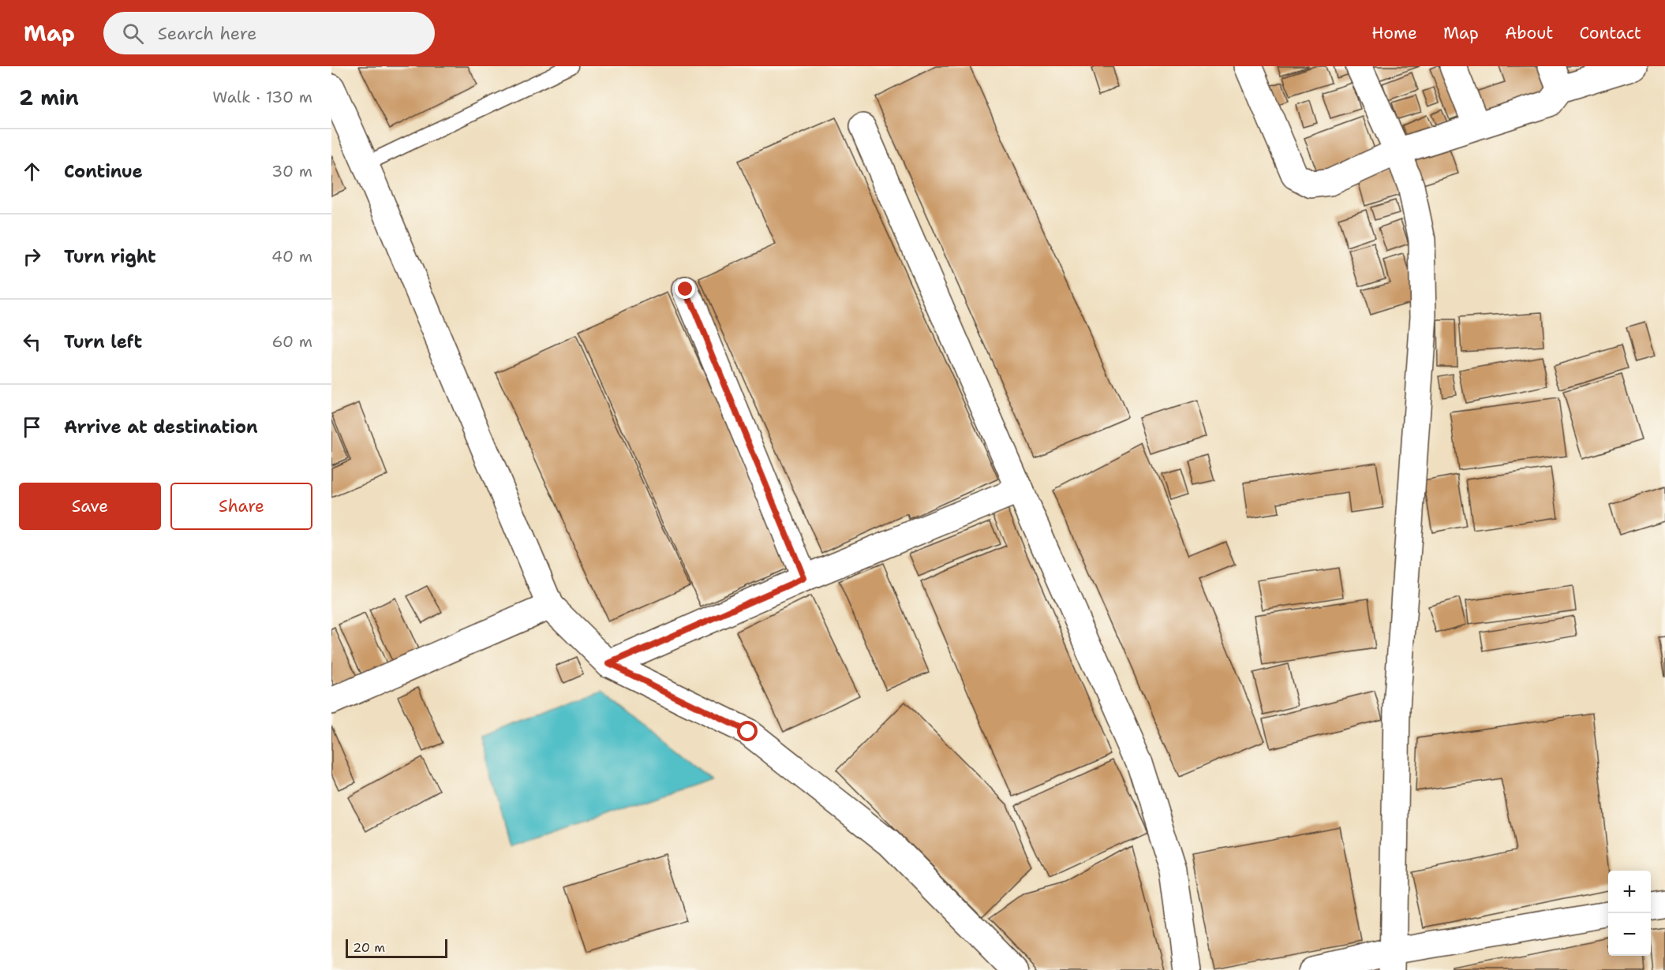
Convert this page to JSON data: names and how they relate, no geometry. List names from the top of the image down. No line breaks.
{"scale_bar":"20 m","page":{"header":"Map","search":"Search here","nav":["Home","Map","About","Contact"],"heading":["2 min","Walk · 130 m"],"list":[["Continue","30 m"],["Turn right","40 m"],["Turn left","60 m"],"Arrive at destination"],"buttons":["Save","Share"],"map_buttons":["+","−"],"scale":"20 m"}}
